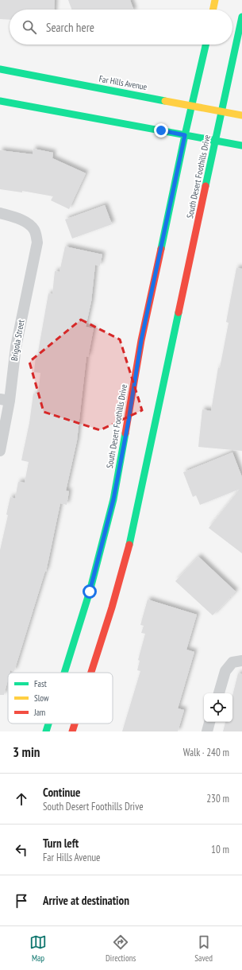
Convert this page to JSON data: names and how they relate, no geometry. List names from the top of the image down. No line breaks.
{"streets":{"main road":["Far Hills Avenue","South Desert Foothills Drive"],"street":["Brigola Street"]},"crossings":[["Far Hills Avenue","South Desert Foothills Drive"]],"legend":["Fast","Slow","Jam"],"page":{"search":"Search here","heading":["3 min","Walk · 240 m"],"list":[["Continue","South Desert Foothills Drive","230 m"],["Turn left","Far Hills Avenue","10 m"],"Arrive at destination"],"nav":["Map","Directions","Saved"]}}
